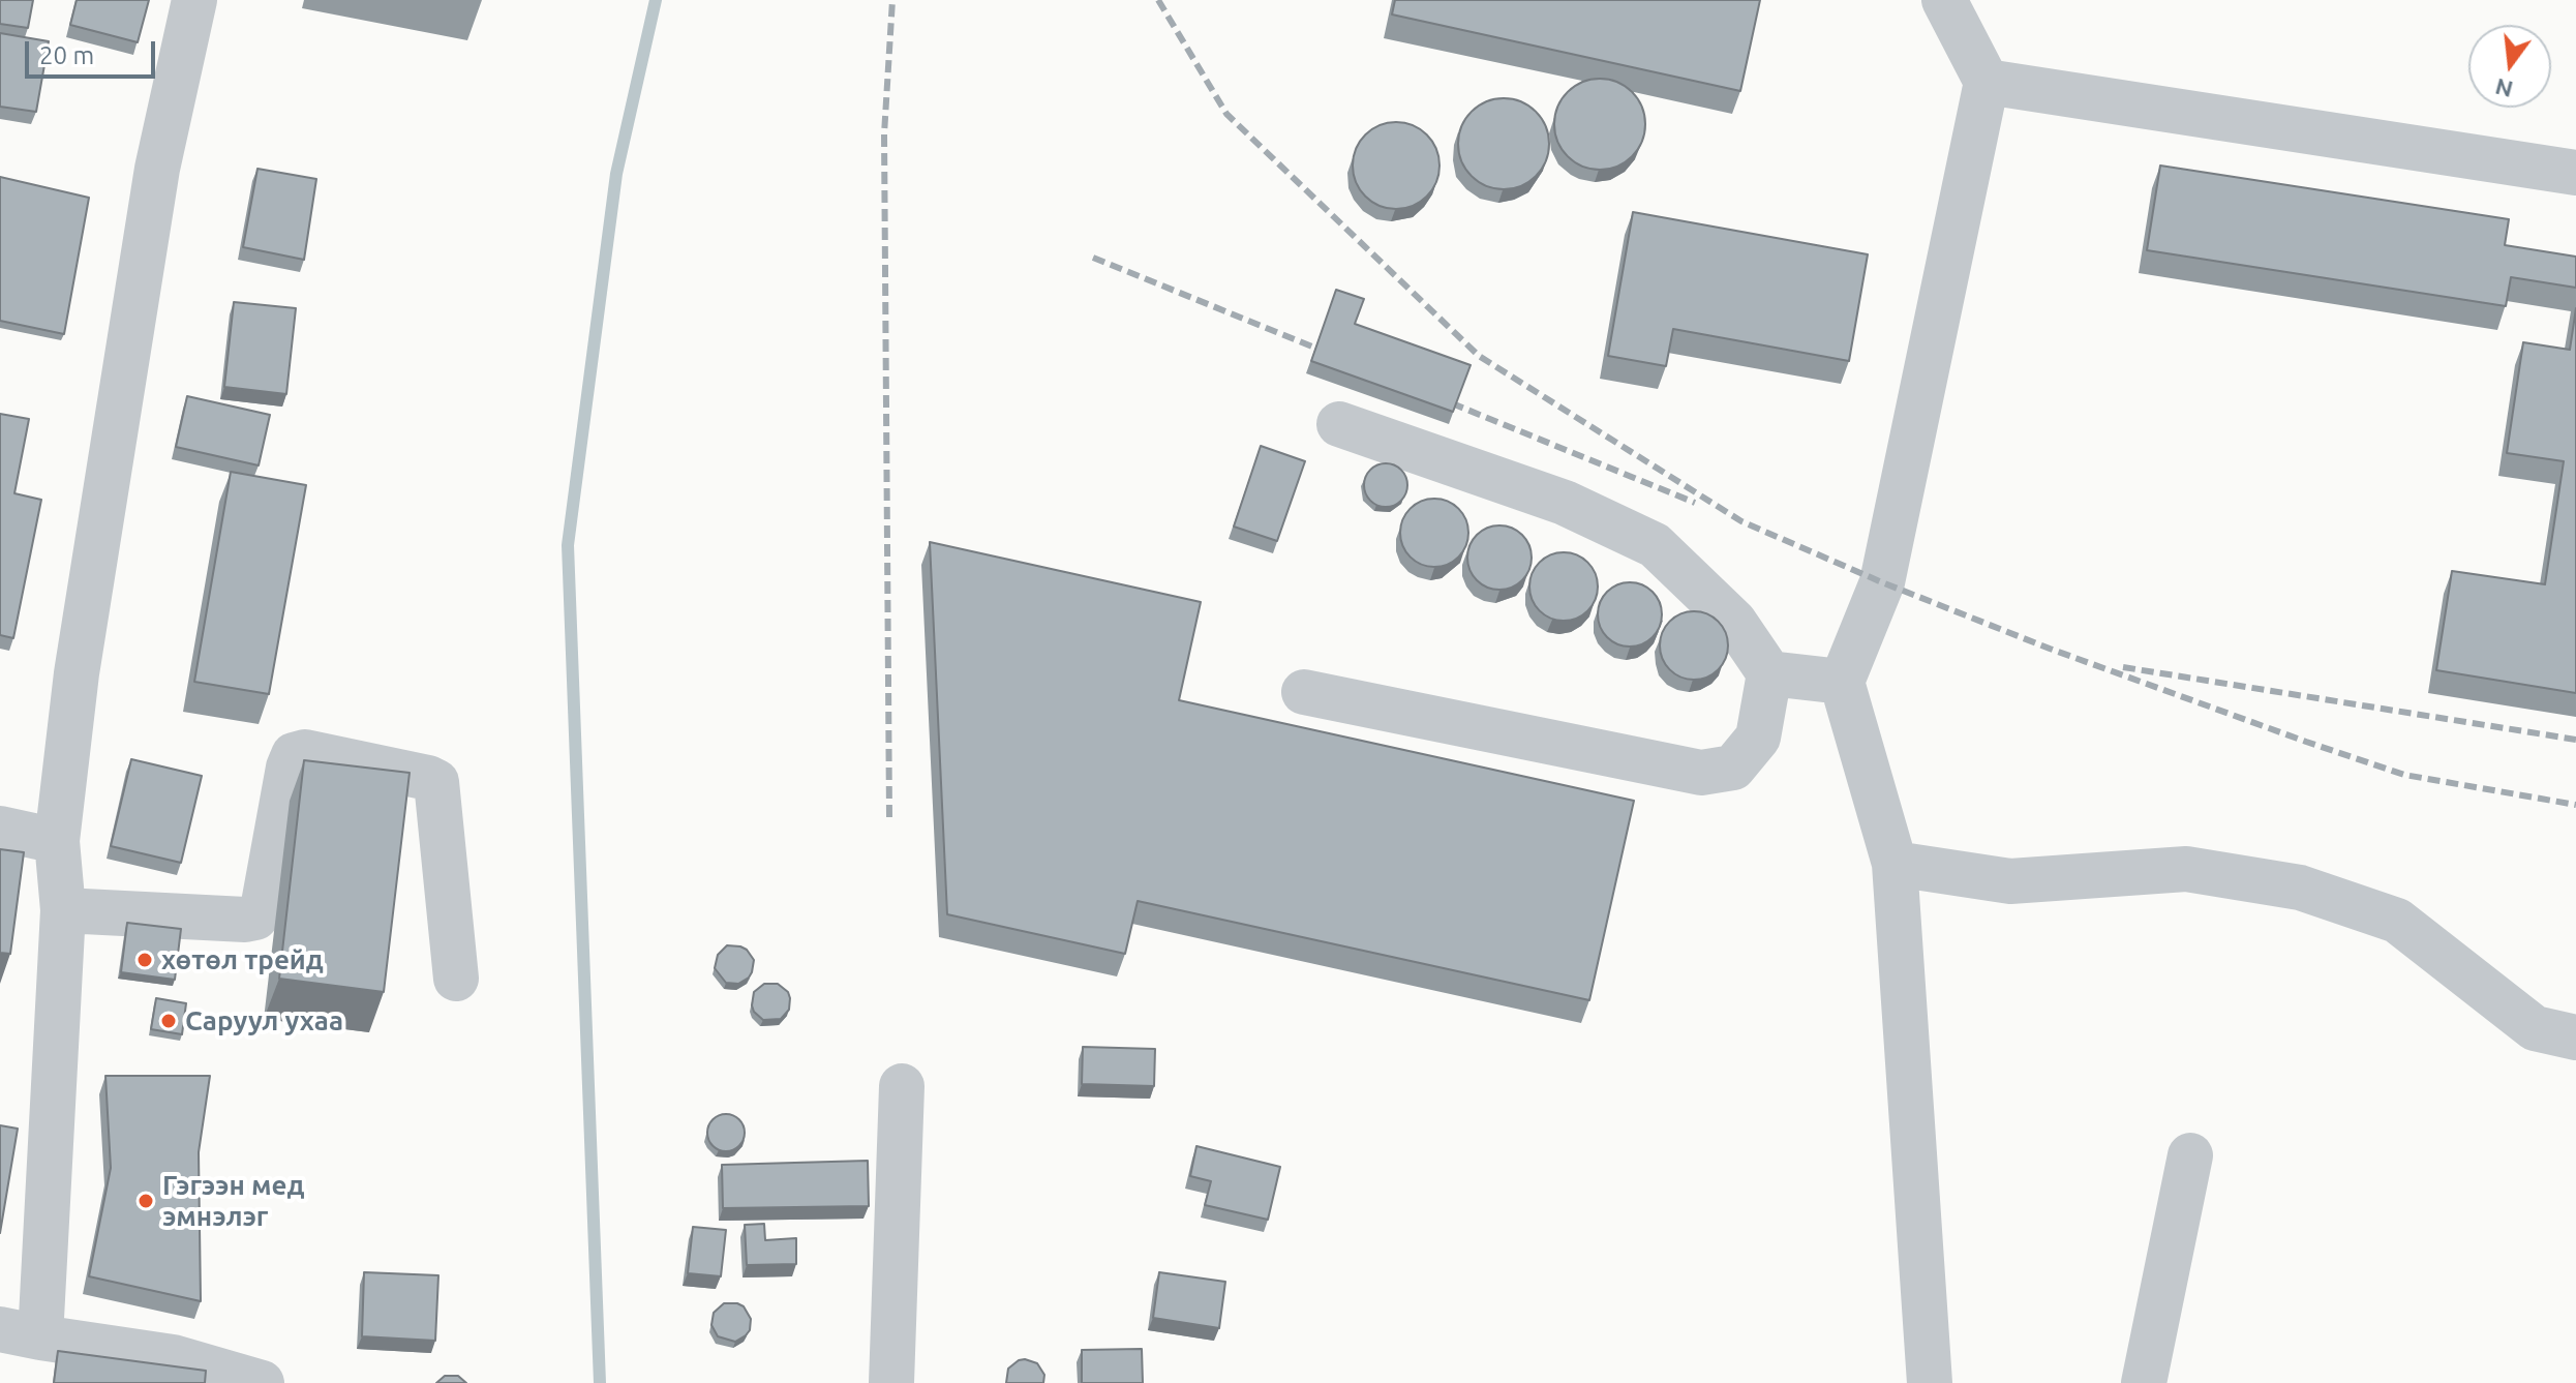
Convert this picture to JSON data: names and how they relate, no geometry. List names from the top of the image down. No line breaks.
{"places":["хөтөл трейд","Саруул ухаа","Гэгээн мед эмнэлэг"],"scale_bar":"20 m","north":"bottom"}
